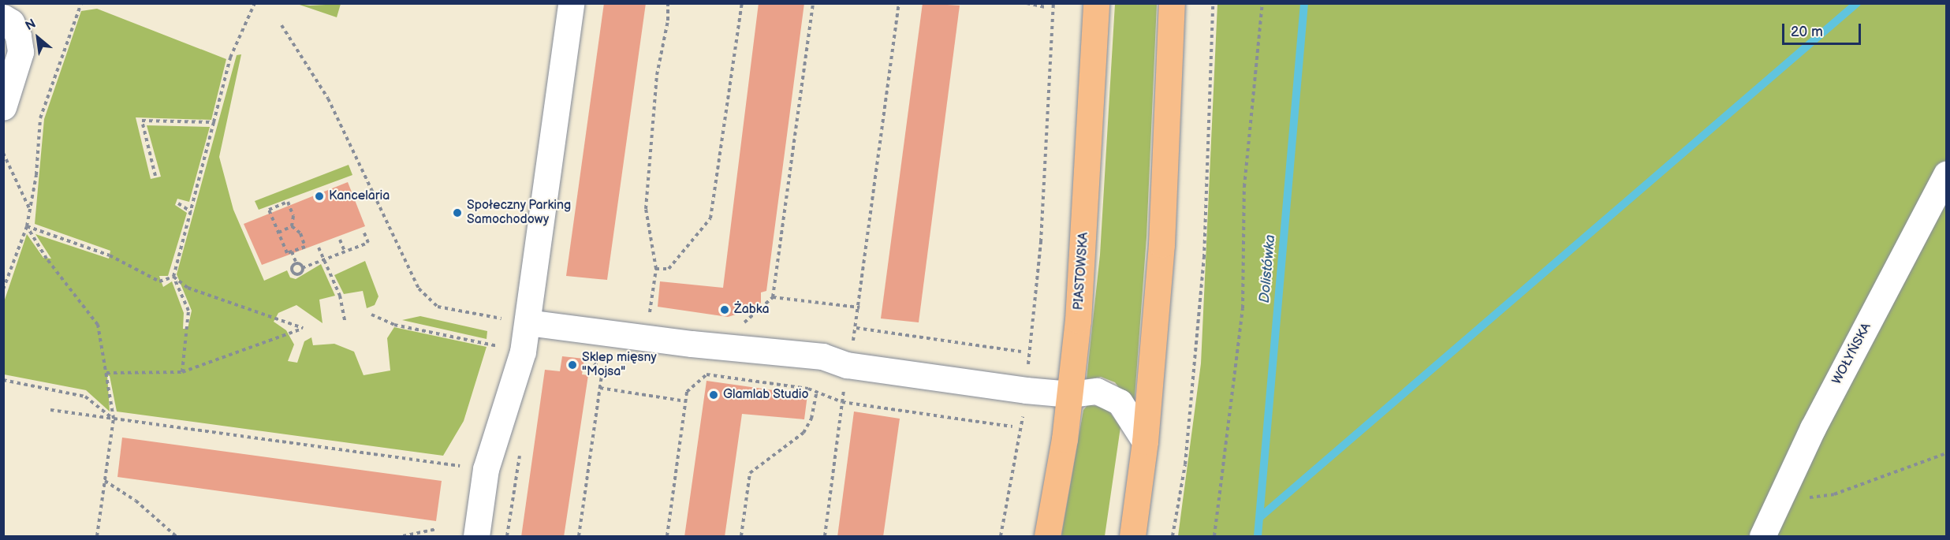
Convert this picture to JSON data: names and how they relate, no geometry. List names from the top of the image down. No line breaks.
{"streets":{"main road":["PIASTOWSKA"],"lane":["WOŁYŃSKA"]},"water":["Dolistówka"],"places":["Kancelaria","Społeczny Parking Samochodowy","Żabka","Sklep mięsny \"Mojsa\"","Glamlab Studio"],"scale_bar":"20 m","north":"top left"}
